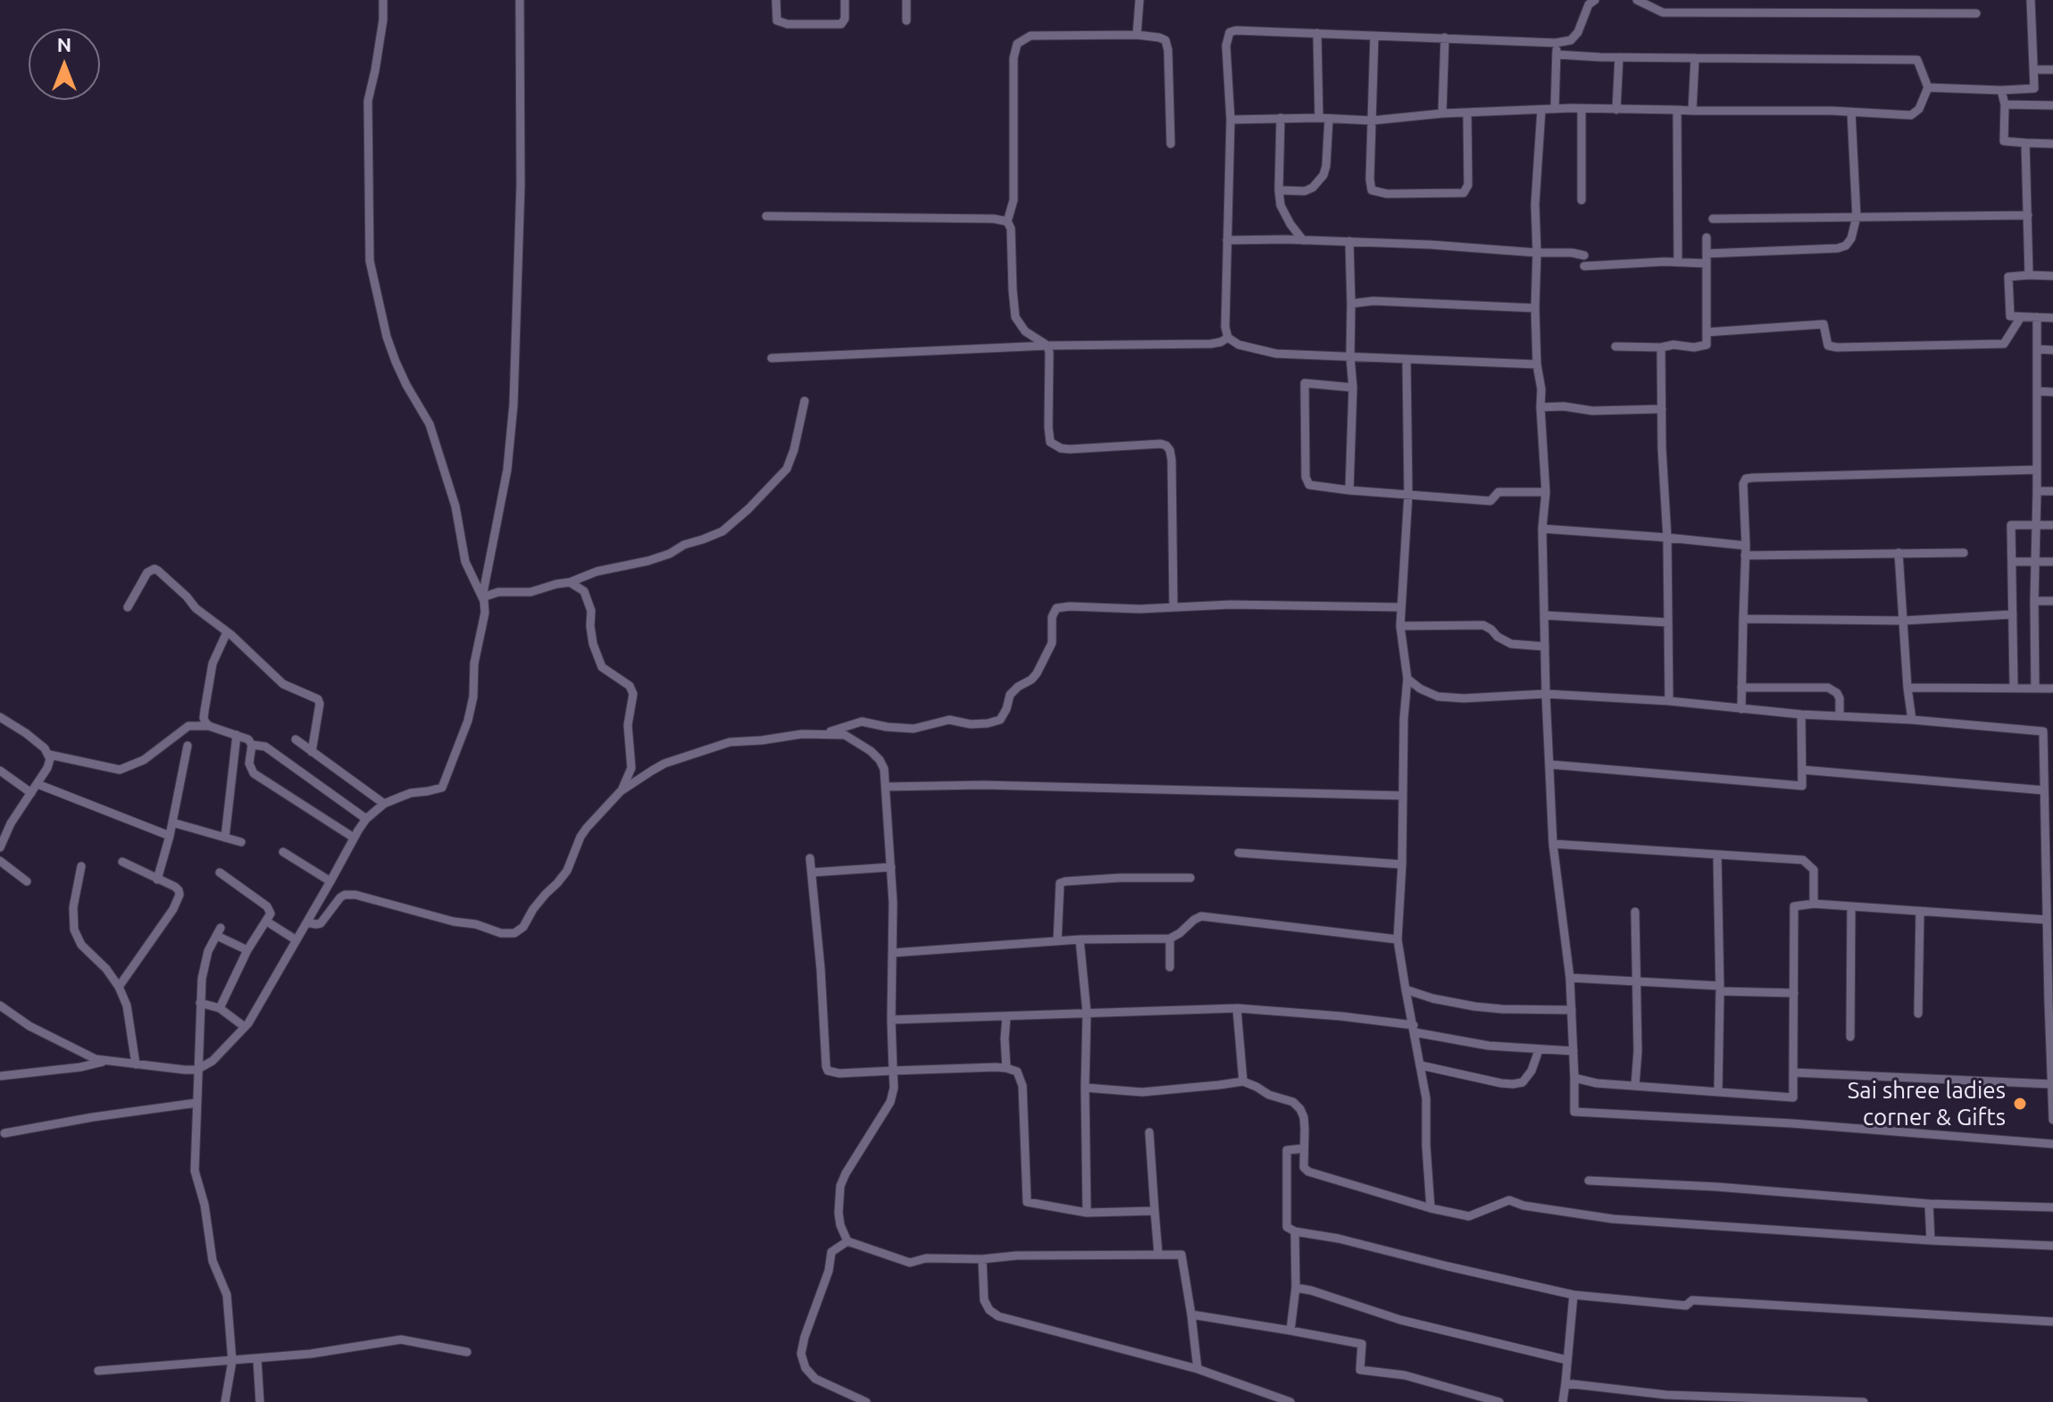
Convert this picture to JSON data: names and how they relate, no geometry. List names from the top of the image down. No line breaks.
{"places":["Sai shree ladies corner & Gifts"],"north":"top"}
